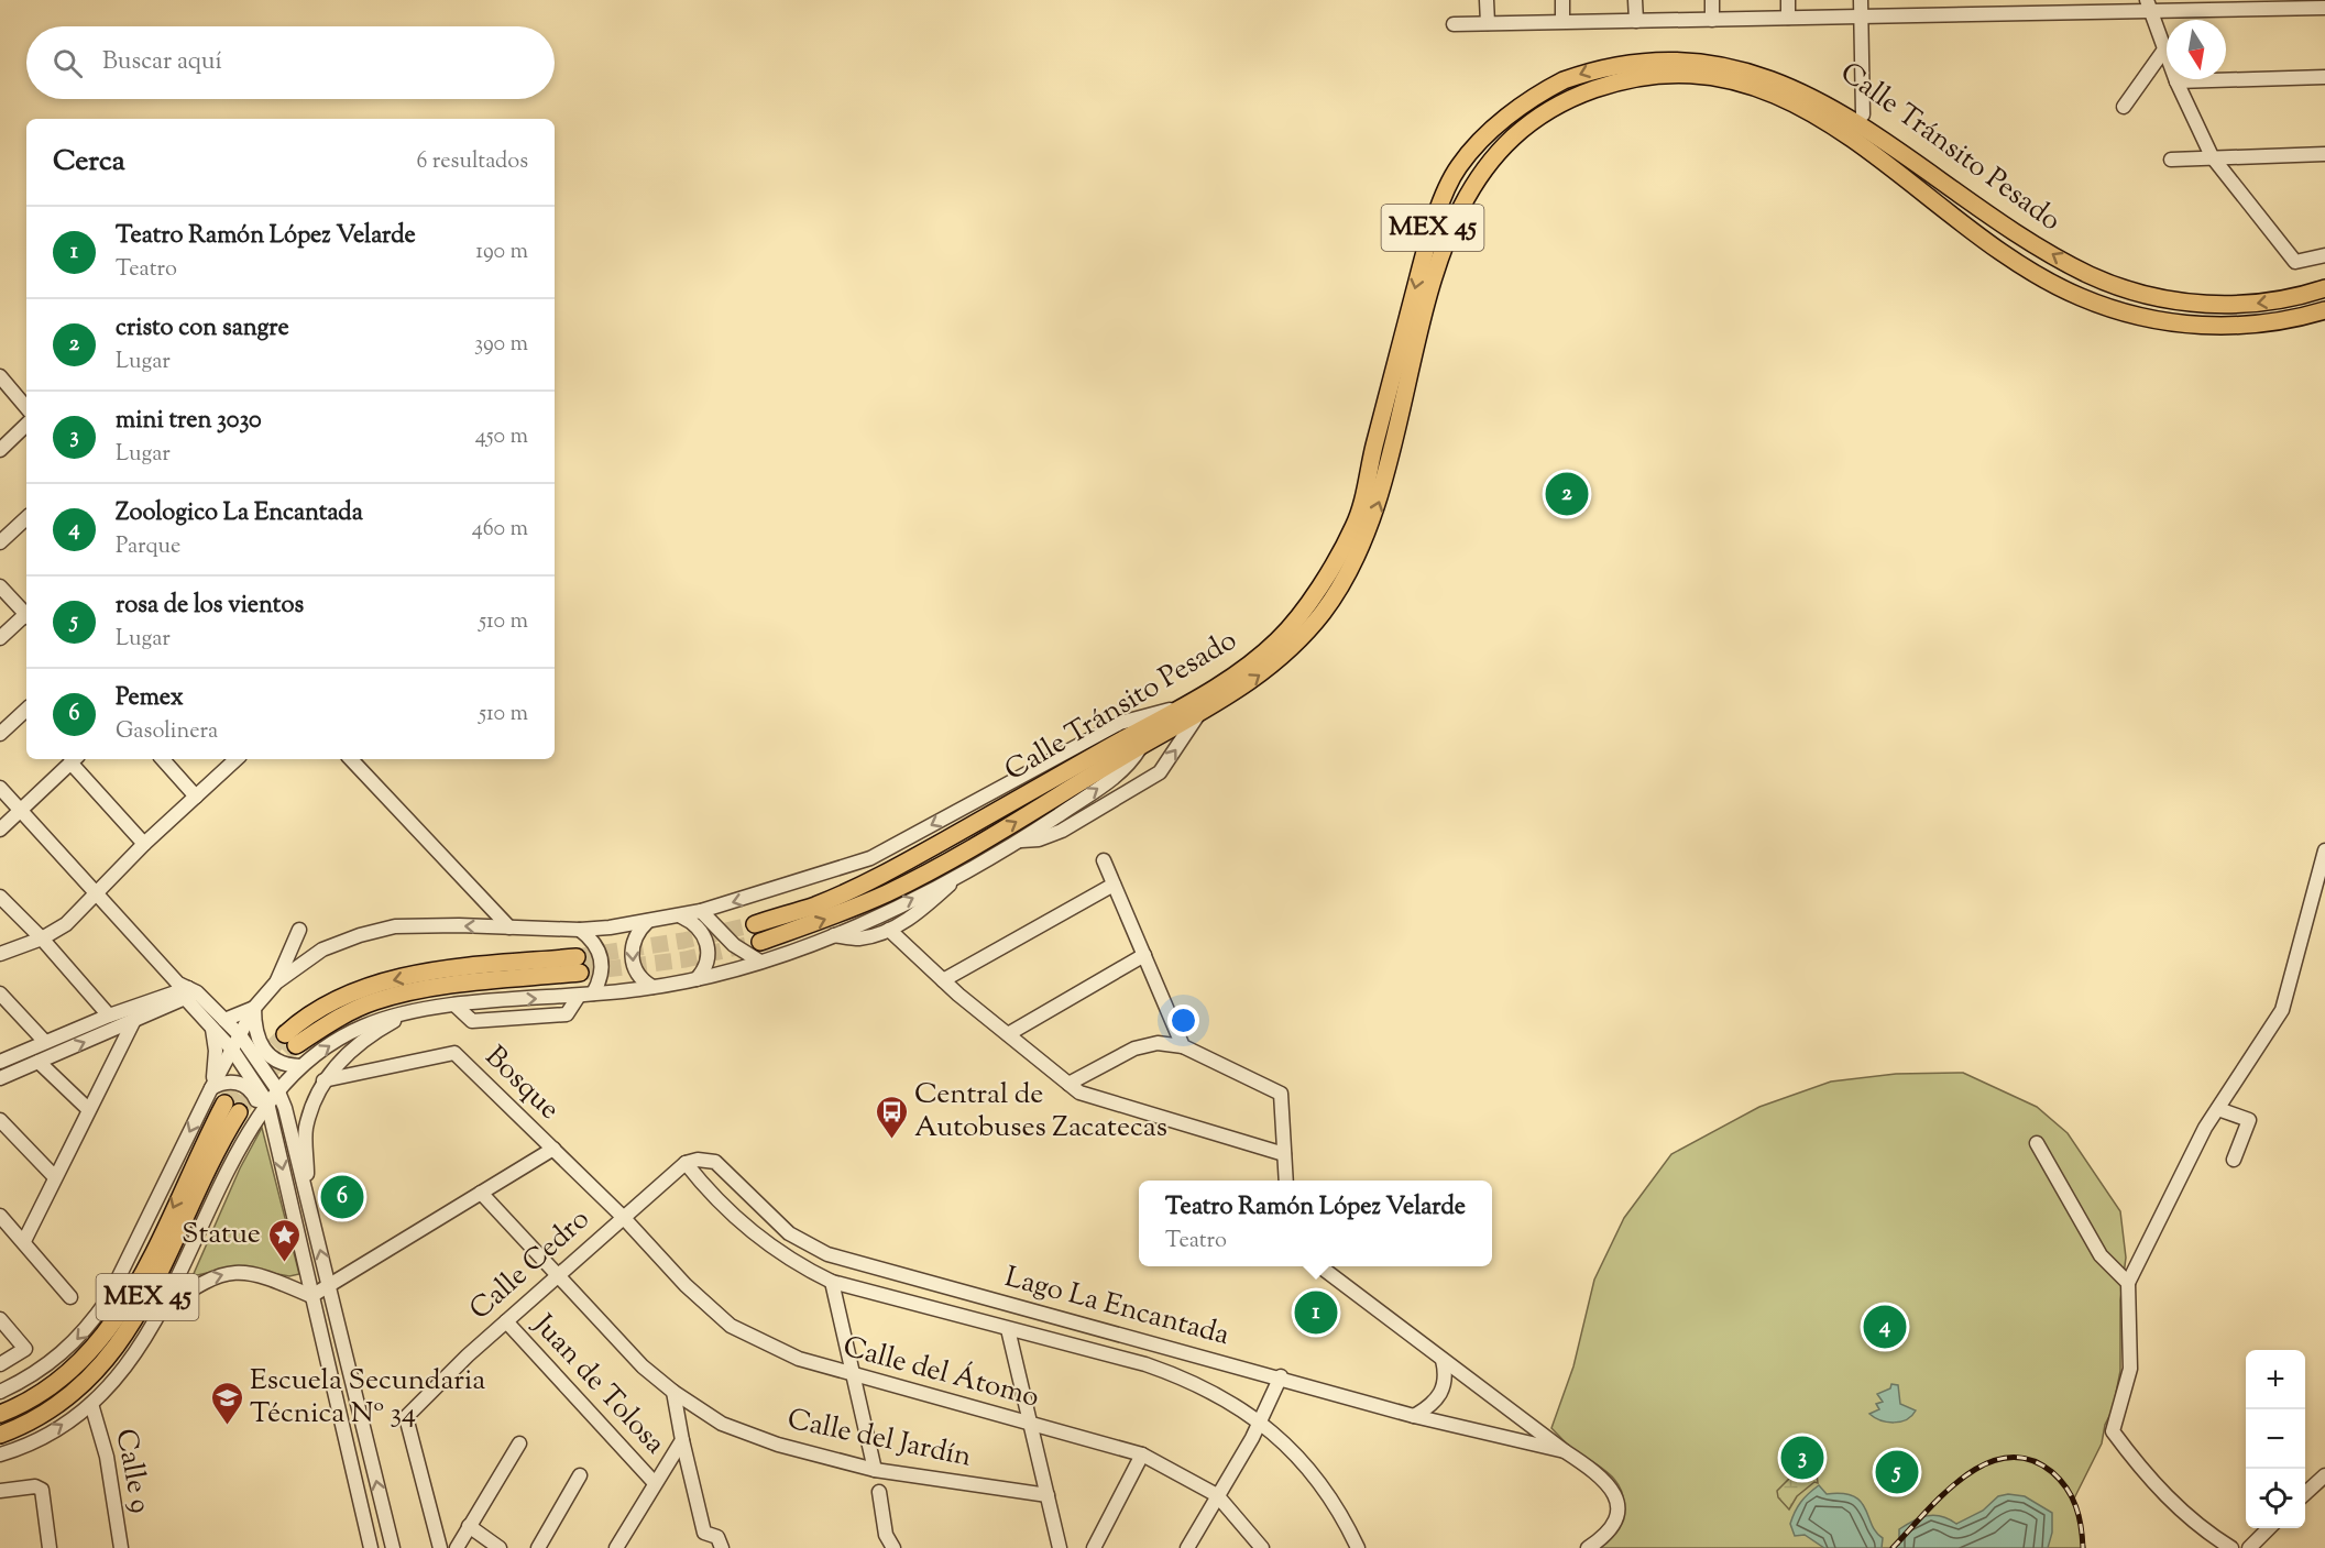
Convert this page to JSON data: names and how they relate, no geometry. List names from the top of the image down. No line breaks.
{"streets":{"main road":["Calle Tránsito Pesado","MEX 45"],"street":["Bosque","Calle Cedro","Lago La Encantada","Calle del Átomo","Juan de Tolosa","Calle del Jardín","Calle 9"]},"crossings":[["Bosque","Calle Cedro"],["Bosque","Calle del Átomo"],["Calle Cedro","Lago La Encantada"],["Calle Cedro","Calle del Átomo"],["Calle Cedro","Juan de Tolosa"],["Calle Cedro","Calle del Jardín"]],"places":{"bus stop":["Central de Autobuses Zacatecas"],"place":["Statue"],"school or university":["Escuela Secundaria Técnica Nº 34"]},"north":"bottom","page":{"search":"Buscar aquí","heading":["Cerca","6 resultados"],"list":[{"mark":"1","name":"Teatro Ramón López Velarde","note":"Teatro","value":"190 m"},{"mark":"2","name":"cristo con sangre","note":"Lugar","value":"390 m"},{"mark":"3","name":"mini tren 3030","note":"Lugar","value":"450 m"},{"mark":"4","name":"Zoologico La Encantada","note":"Parque","value":"460 m"},{"mark":"5","name":"rosa de los vientos","note":"Lugar","value":"510 m"},{"mark":"6","name":"Pemex","note":"Gasolinera","value":"510 m"}],"pins":["2","6","1","4","3","5"],"popup":["Teatro Ramón López Velarde","Teatro"],"map_buttons":["+","−"]}}
